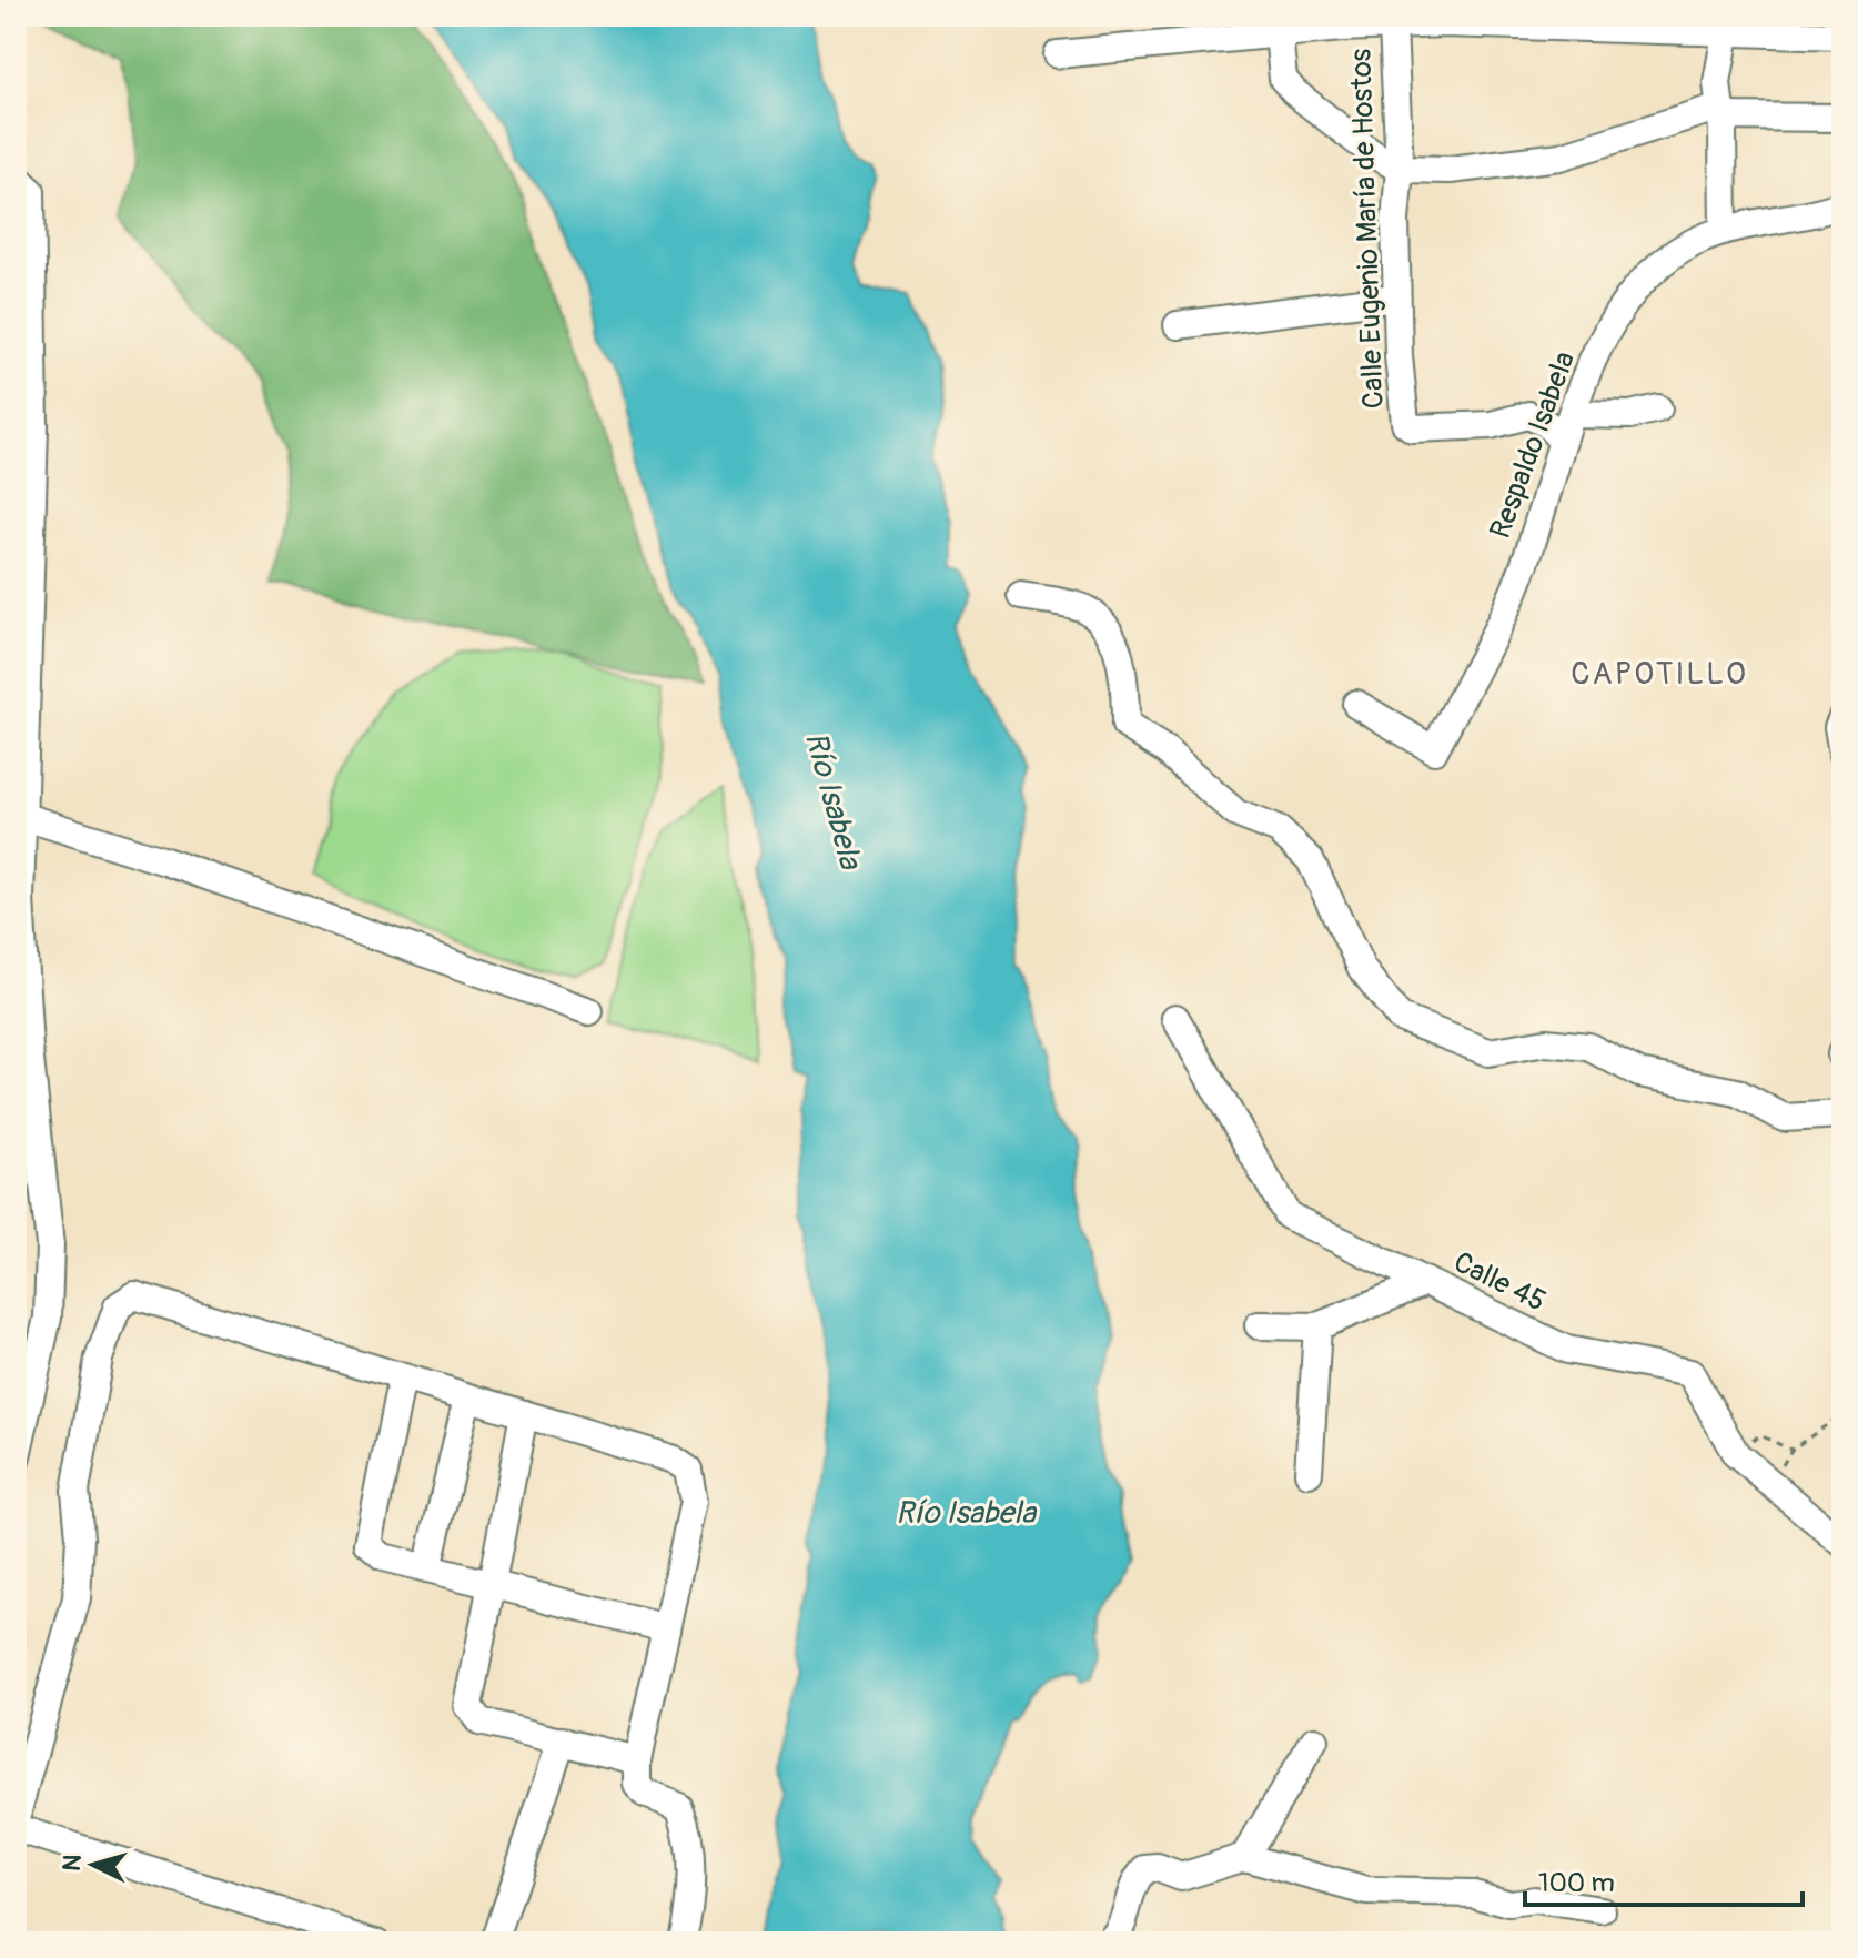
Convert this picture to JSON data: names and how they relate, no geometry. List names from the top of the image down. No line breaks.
{"streets":{"street":["Calle Eugenio María de Hostos","Respaldo Isabela","Calle 45"]},"crossings":[["Calle Eugenio María de Hostos","Respaldo Isabela"]],"districts":["CAPOTILLO"],"water":["Río Isabela"],"scale_bar":"100 m","north":"left"}
